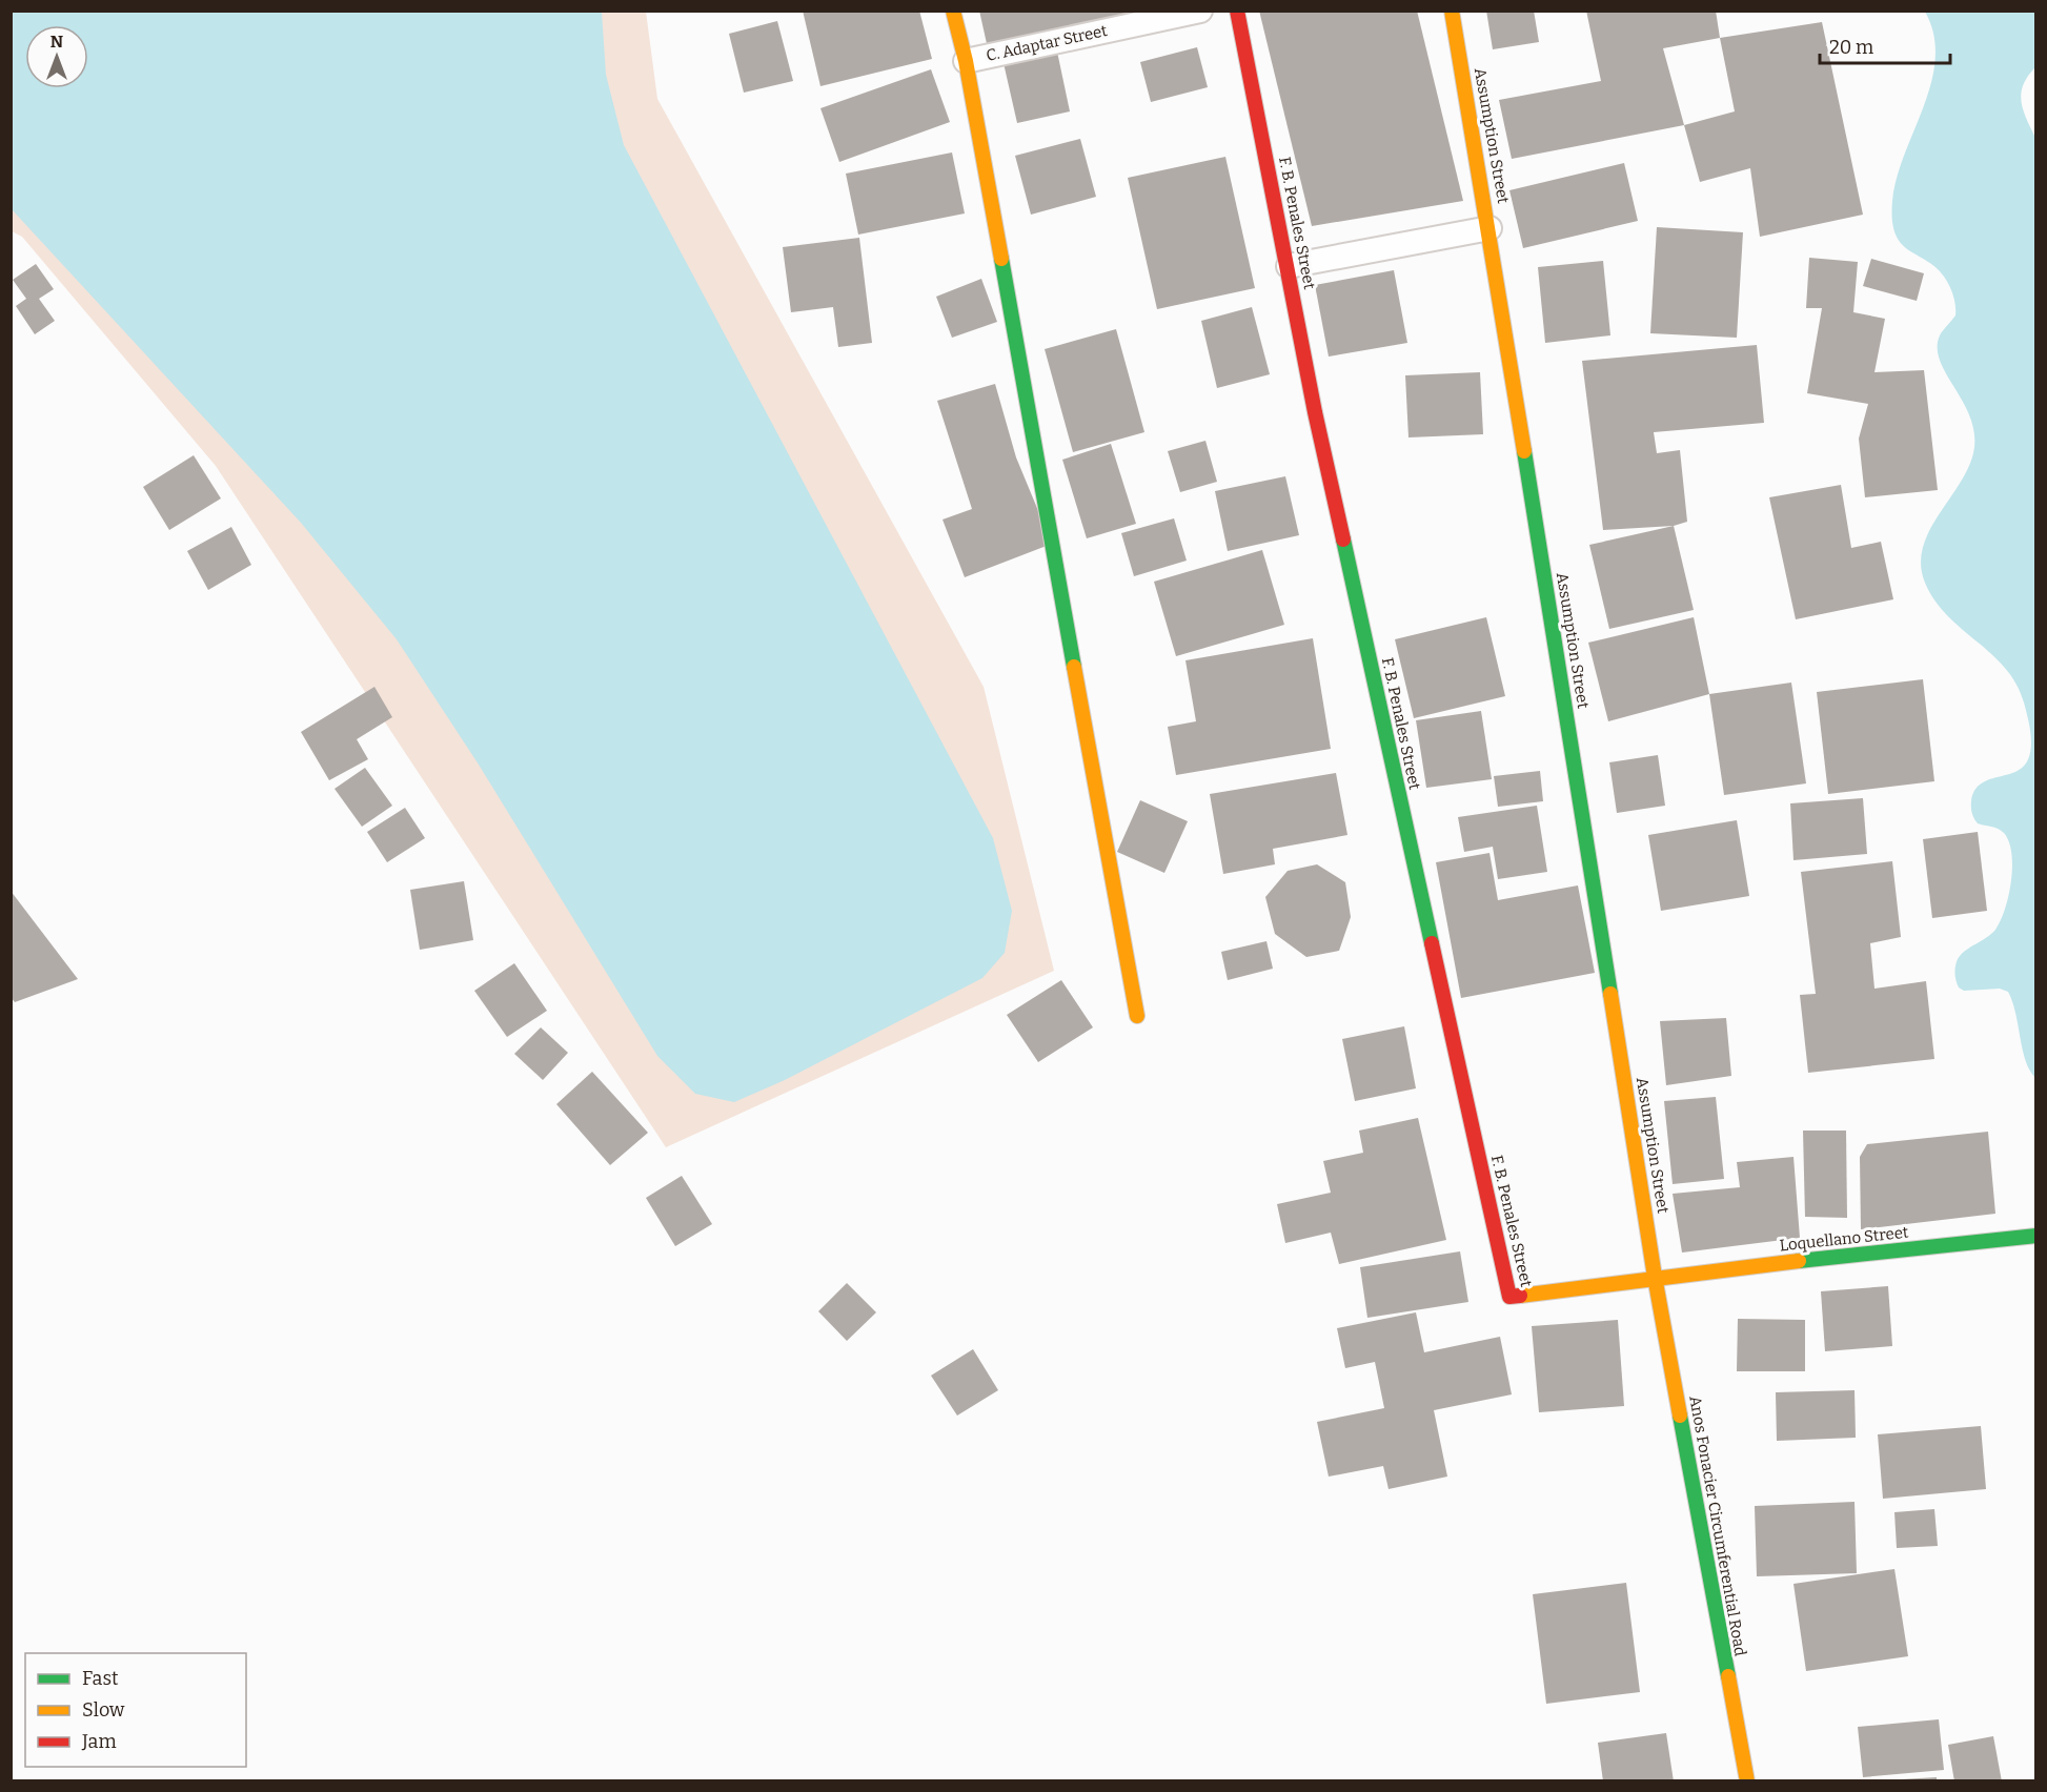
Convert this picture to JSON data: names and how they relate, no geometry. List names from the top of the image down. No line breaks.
{"streets":{"street":["Assumption Street","F. B. Penales Street","Loquellano Street","Anos Fonacier Circumferential Road"],"lane":["C. Adaptar Street"]},"crossings":[["Assumption Street","F. B. Penales Street"],["Assumption Street","Loquellano Street"],["Assumption Street","Anos Fonacier Circumferential Road"],["F. B. Penales Street","Loquellano Street"],["F. B. Penales Street","Anos Fonacier Circumferential Road"],["Loquellano Street","Anos Fonacier Circumferential Road"]],"legend":["Fast","Slow","Jam"],"scale_bar":"20 m","north":"top"}
